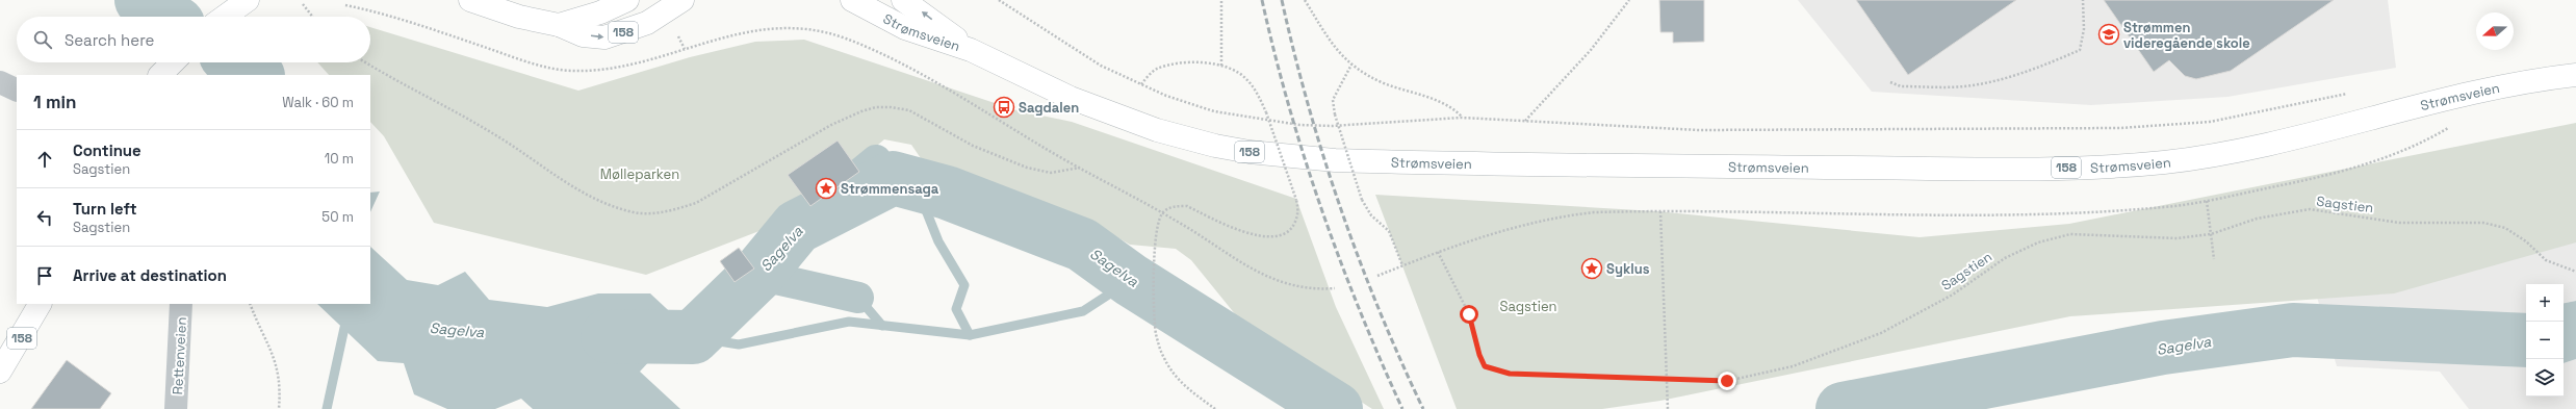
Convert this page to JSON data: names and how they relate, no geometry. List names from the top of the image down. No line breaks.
{"streets":{"main road":["Strømsveien","158"],"street":["Rettenveien"],"path":["Sagstien"]},"water":["Sagelva"],"parks":["Mølleparken","Sagstien"],"places":{"school or university":["Strømmen videregående skole"],"bus stop":["Sagdalen"],"place":["Strømmensaga","Syklus"]},"north":"left","page":{"search":"Search here","heading":["1 min","Walk · 60 m"],"list":[["Continue","Sagstien","10 m"],["Turn left","Sagstien","50 m"],"Arrive at destination"],"map_buttons":["+","−"]}}
